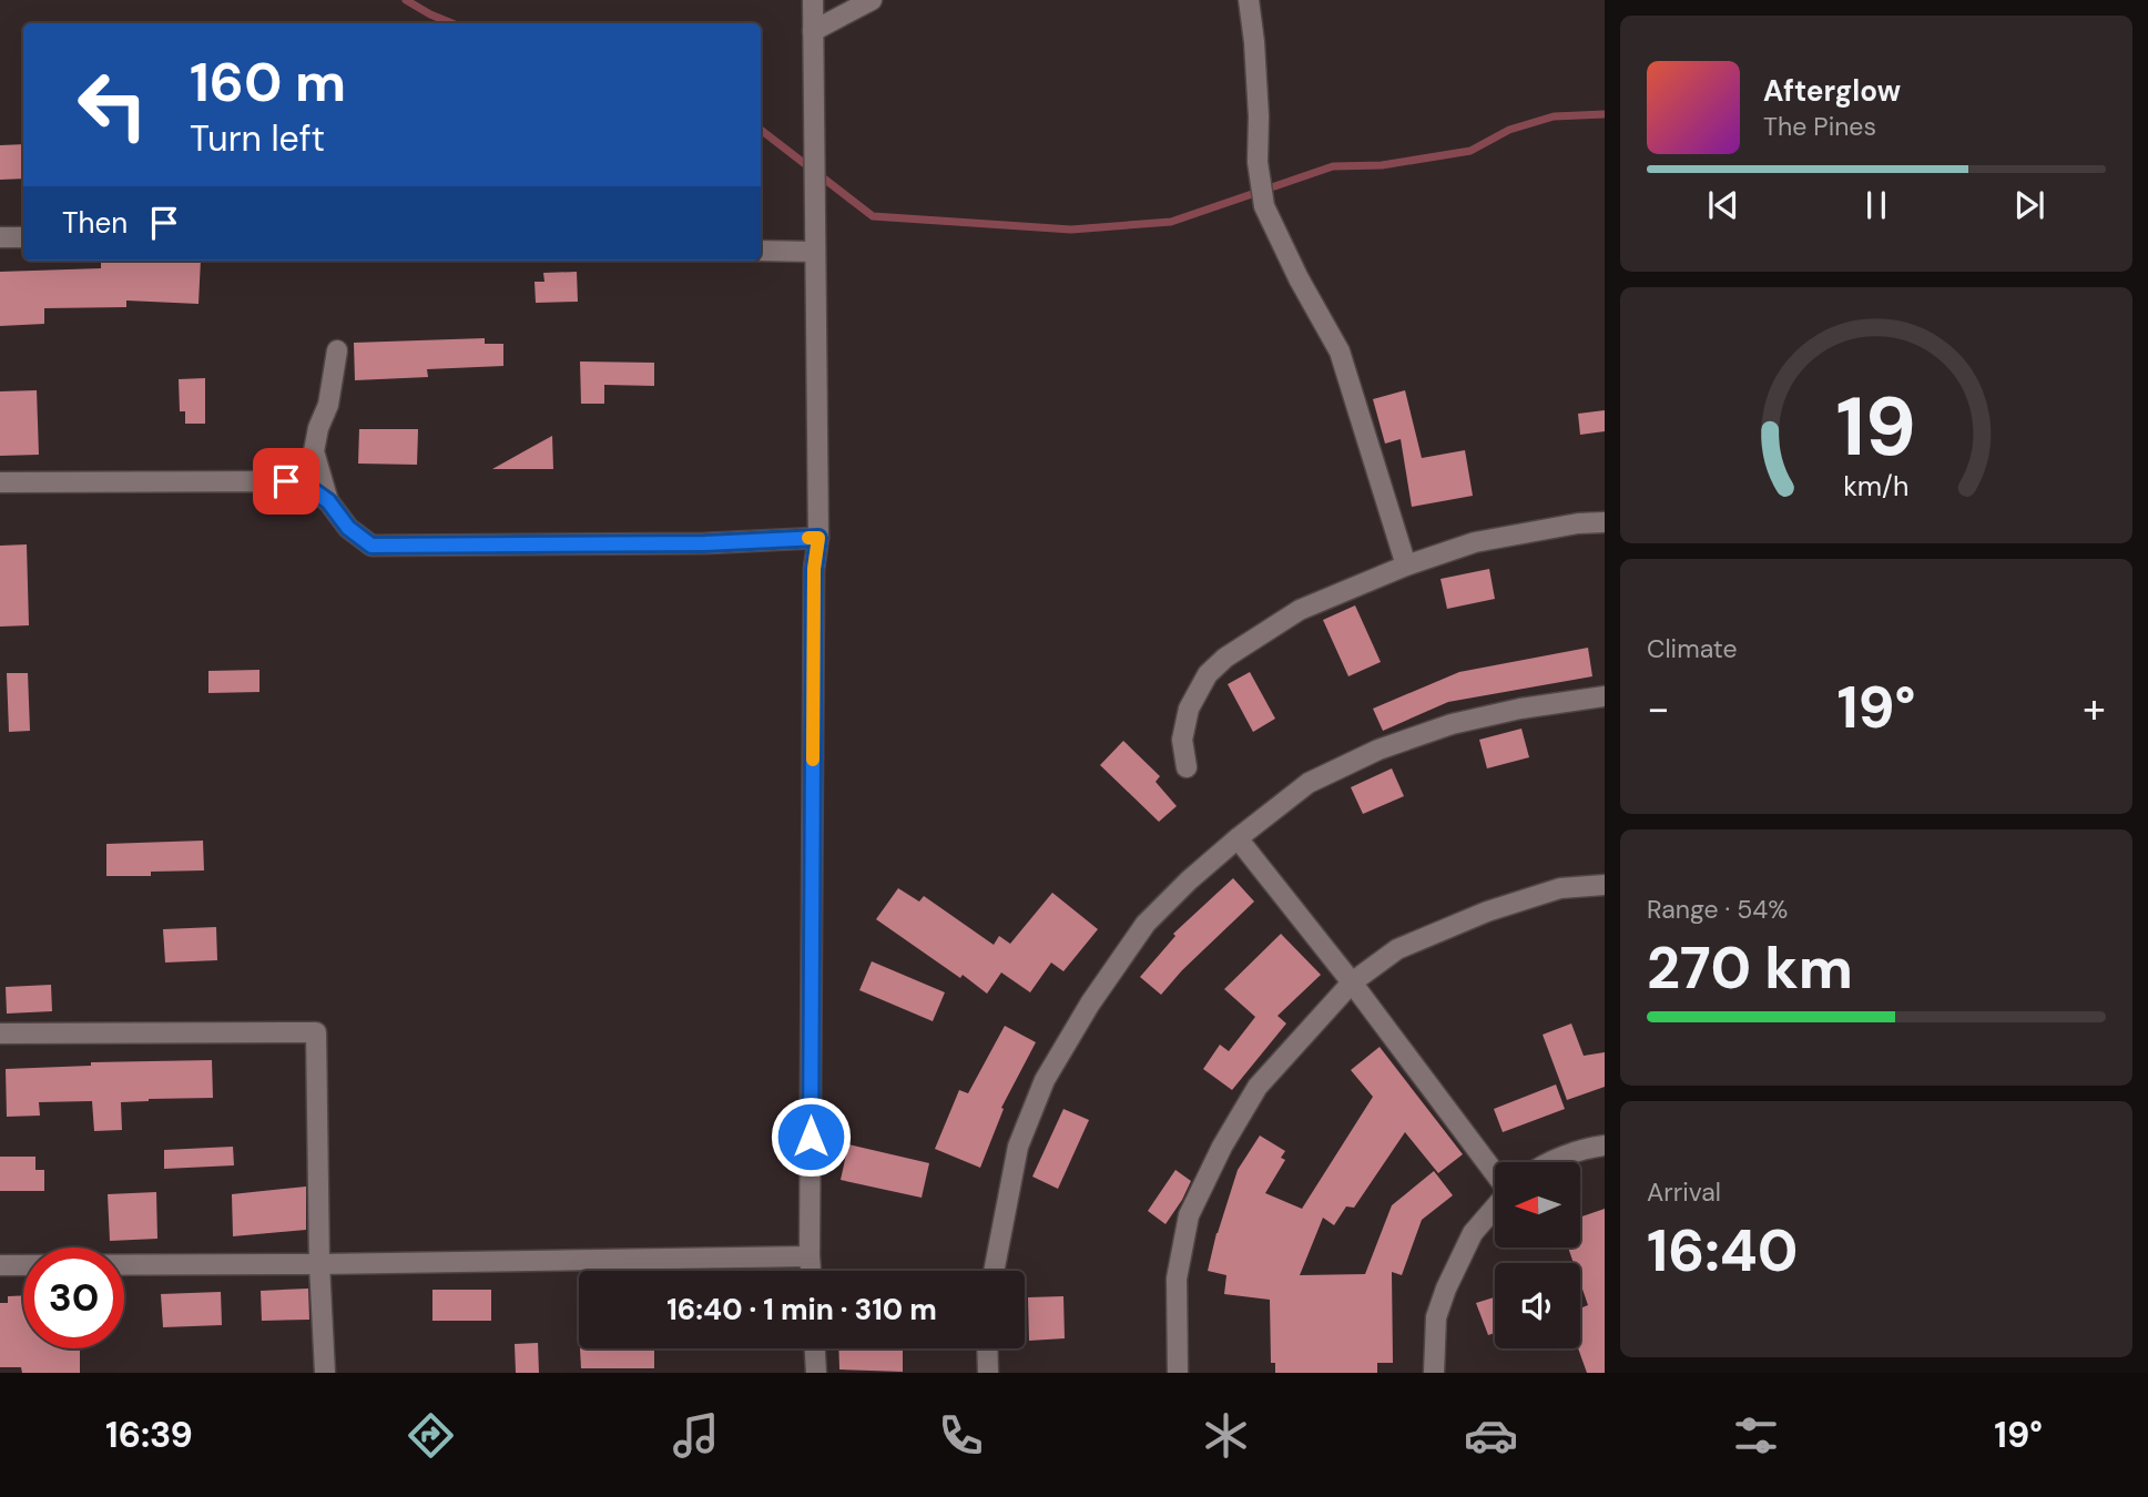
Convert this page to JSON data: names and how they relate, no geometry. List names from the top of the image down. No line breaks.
{"north":"left","page":{"turn":["160 m","Turn left"],"song":["Afterglow","The Pines"],"then":"Then","tile":["Climate",["Range · 54%","270 km"],["Arrival","16:40"]],"heat":["−","19°","+"],"limit":"30","trip":"16:40 · 1 min · 310 m","tabs":["16:39","19°"],"gauge":["19","km/h"]}}
